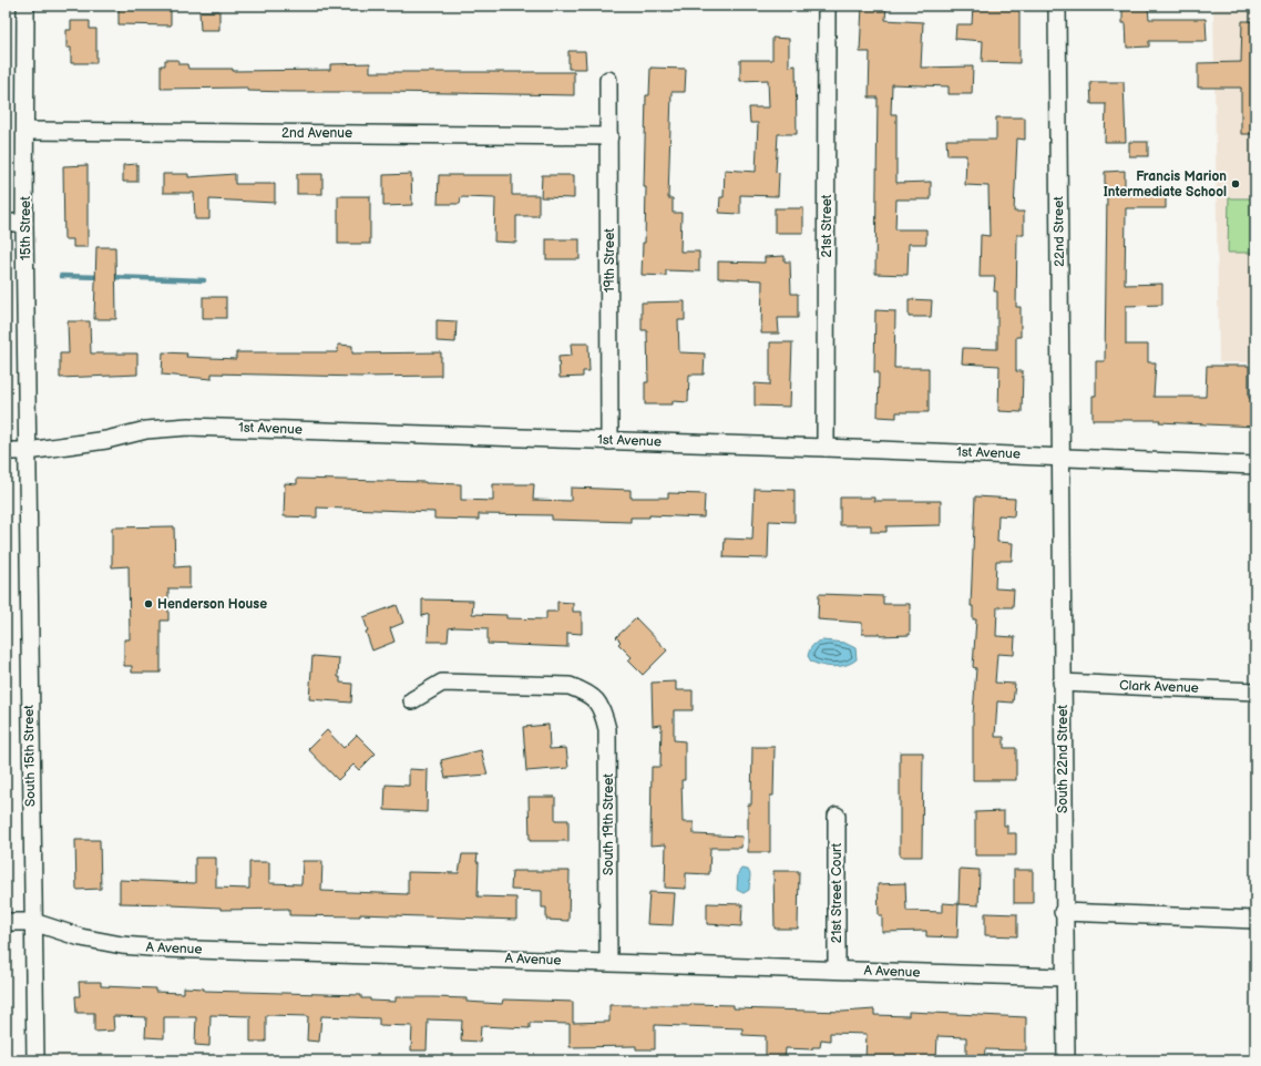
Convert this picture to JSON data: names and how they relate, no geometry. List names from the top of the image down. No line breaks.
{"streets":{"street":["2nd Avenue","21st Street","15th Street","22nd Street","19th Street","1st Avenue","Clark Avenue","South 15th Street","South 22nd Street","South 19th Street","21st Street Court","A Avenue"]},"crossings":[["2nd Avenue","15th Street"],["2nd Avenue","19th Street"],["21st Street","1st Avenue"],["15th Street","1st Avenue"],["15th Street","South 15th Street"],["22nd Street","1st Avenue"],["22nd Street","South 22nd Street"],["19th Street","1st Avenue"],["1st Avenue","South 15th Street"],["1st Avenue","South 22nd Street"],["Clark Avenue","South 22nd Street"],["South 15th Street","A Avenue"],["South 22nd Street","A Avenue"],["South 19th Street","A Avenue"],["21st Street Court","A Avenue"]],"places":["Francis Marion Intermediate School","Henderson House"]}
